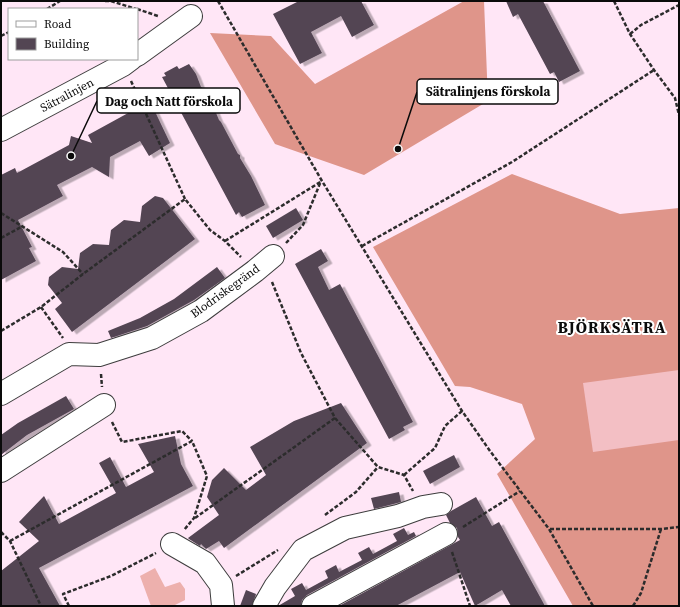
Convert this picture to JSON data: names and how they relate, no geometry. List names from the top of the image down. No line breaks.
{"streets":{"street":["Sätralinjen","Blodriskegränd"]},"districts":["BJÖRKSÄTRA"],"places":["Sätralinjens förskola","Dag och Natt förskola"],"legend":["Road","Building"]}
